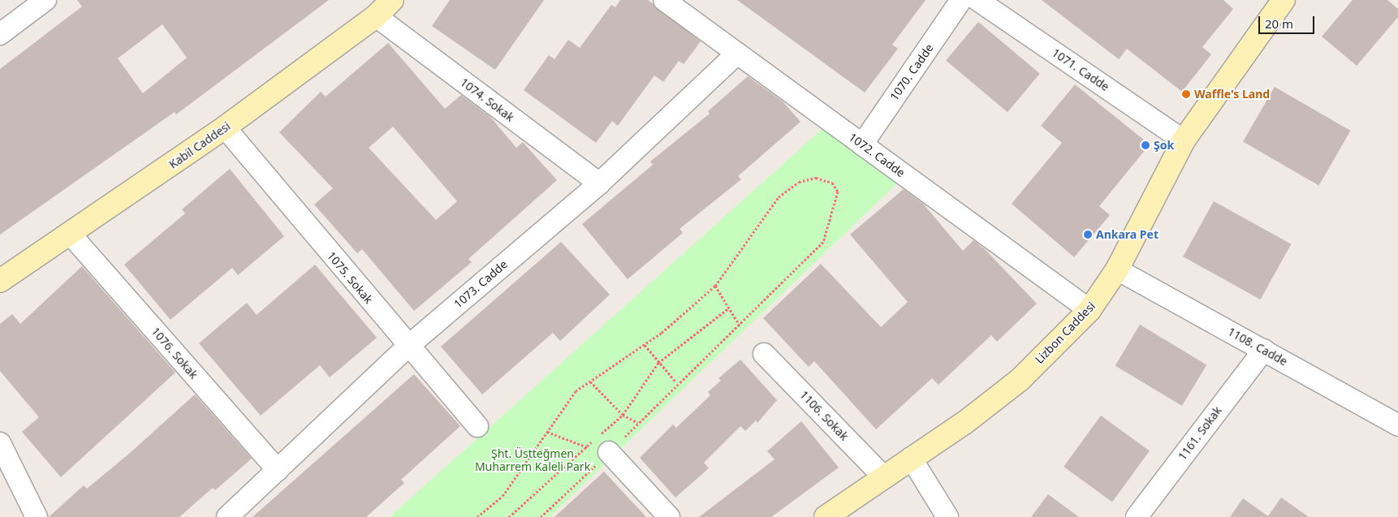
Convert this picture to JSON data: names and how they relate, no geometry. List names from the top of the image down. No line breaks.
{"streets":{"main road":["Kabil Caddesi","Lizbon Caddesi"],"street":["1071. Cadde","1070. Cadde","1074. Sokak","1072. Cadde","1075. Sokak","1073. Cadde","1108. Cadde","1076. Sokak","1106. Sokak","1161. Sokak"]},"crossings":[["1071. Cadde","Lizbon Caddesi"],["1070. Cadde","1072. Cadde"],["1074. Sokak","Kabil Caddesi"],["1074. Sokak","1073. Cadde"],["Kabil Caddesi","1075. Sokak"],["Kabil Caddesi","1076. Sokak"],["1072. Cadde","1073. Cadde"],["1072. Cadde","Lizbon Caddesi"],["1075. Sokak","1073. Cadde"],["1073. Cadde","1076. Sokak"],["Lizbon Caddesi","1108. Cadde"],["Lizbon Caddesi","1106. Sokak"],["1108. Cadde","1161. Sokak"]],"parks":["Şht. Üstteğmen Muharrem Kaleli Park"],"places":["Waffle's Land","Şok","Ankara Pet"],"scale_bar":"20 m"}
